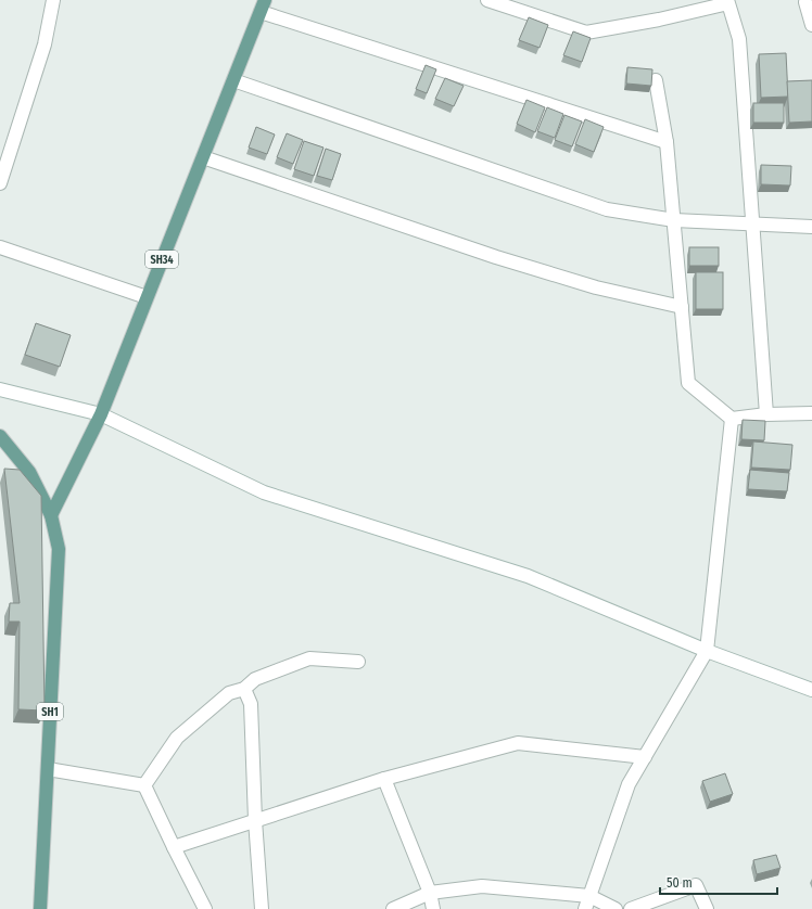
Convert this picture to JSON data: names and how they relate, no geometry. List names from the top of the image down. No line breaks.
{"streets":{"main road":["SH34","SH1"]},"crossings":[["SH34","SH1"]],"scale_bar":"50 m"}
